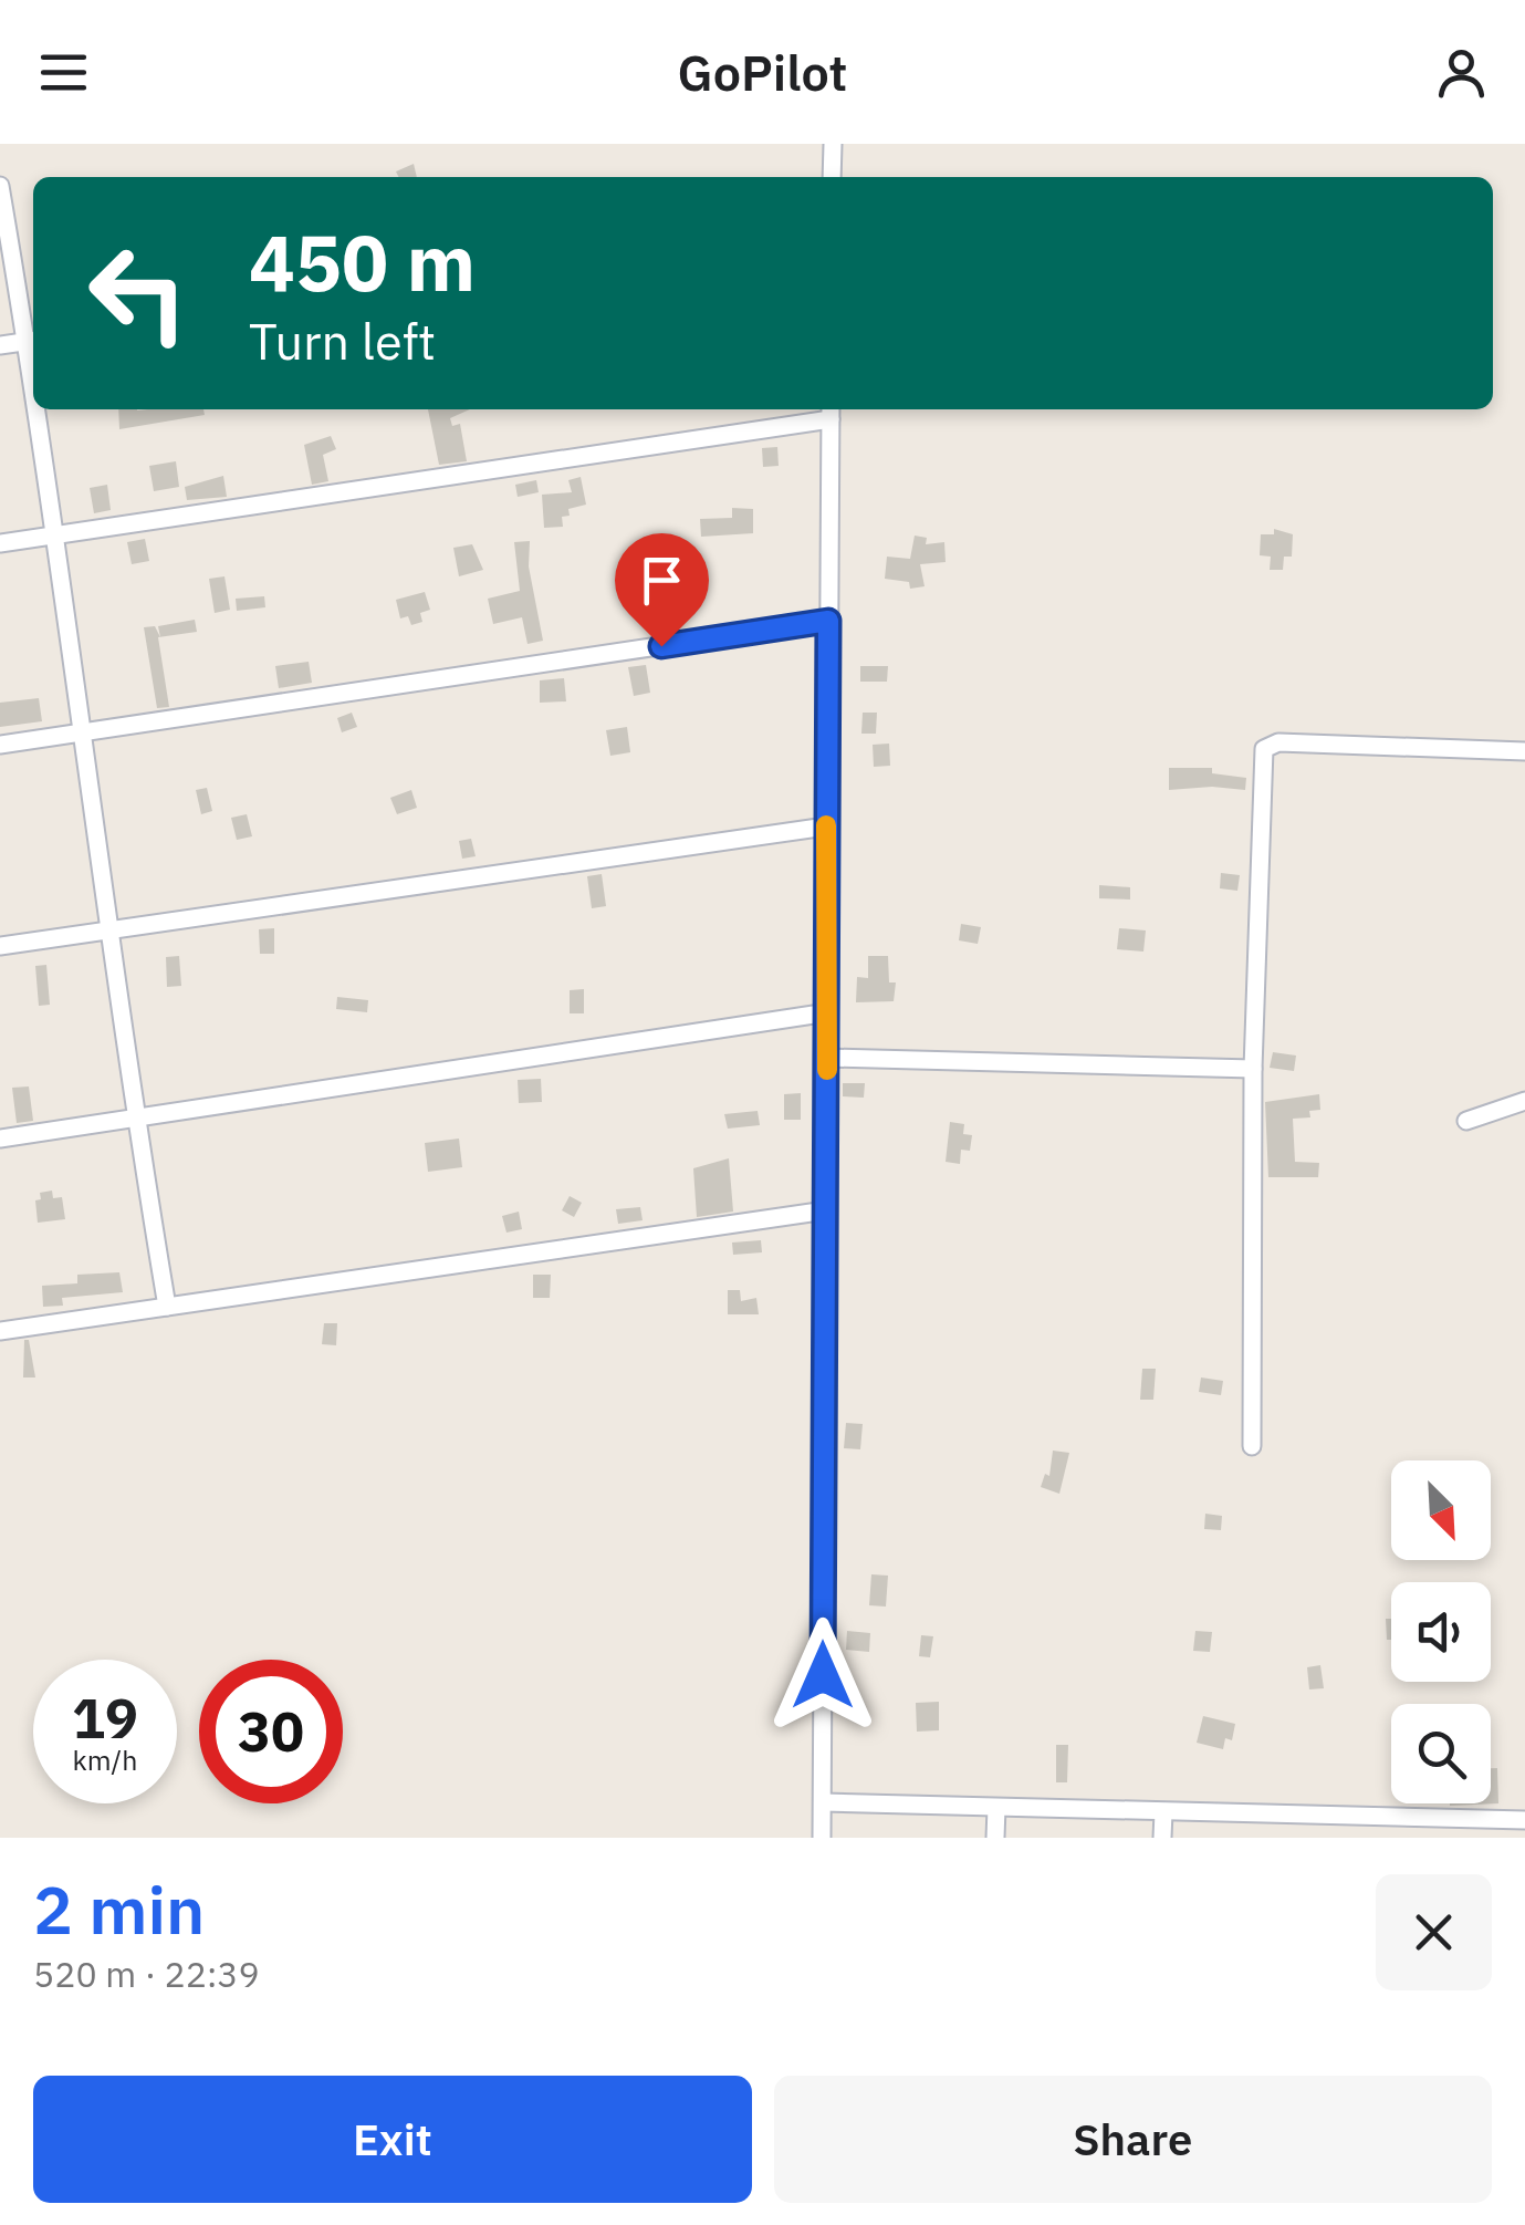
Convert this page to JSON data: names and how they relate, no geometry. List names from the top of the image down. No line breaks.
{"north":"bottom right","page":{"header":"GoPilot","turn":["450 m","Turn left"],"speed":"19 km/h","limit":"30","heading":["2 min","520 m · 22:39"],"buttons":["Exit","Share"]}}
